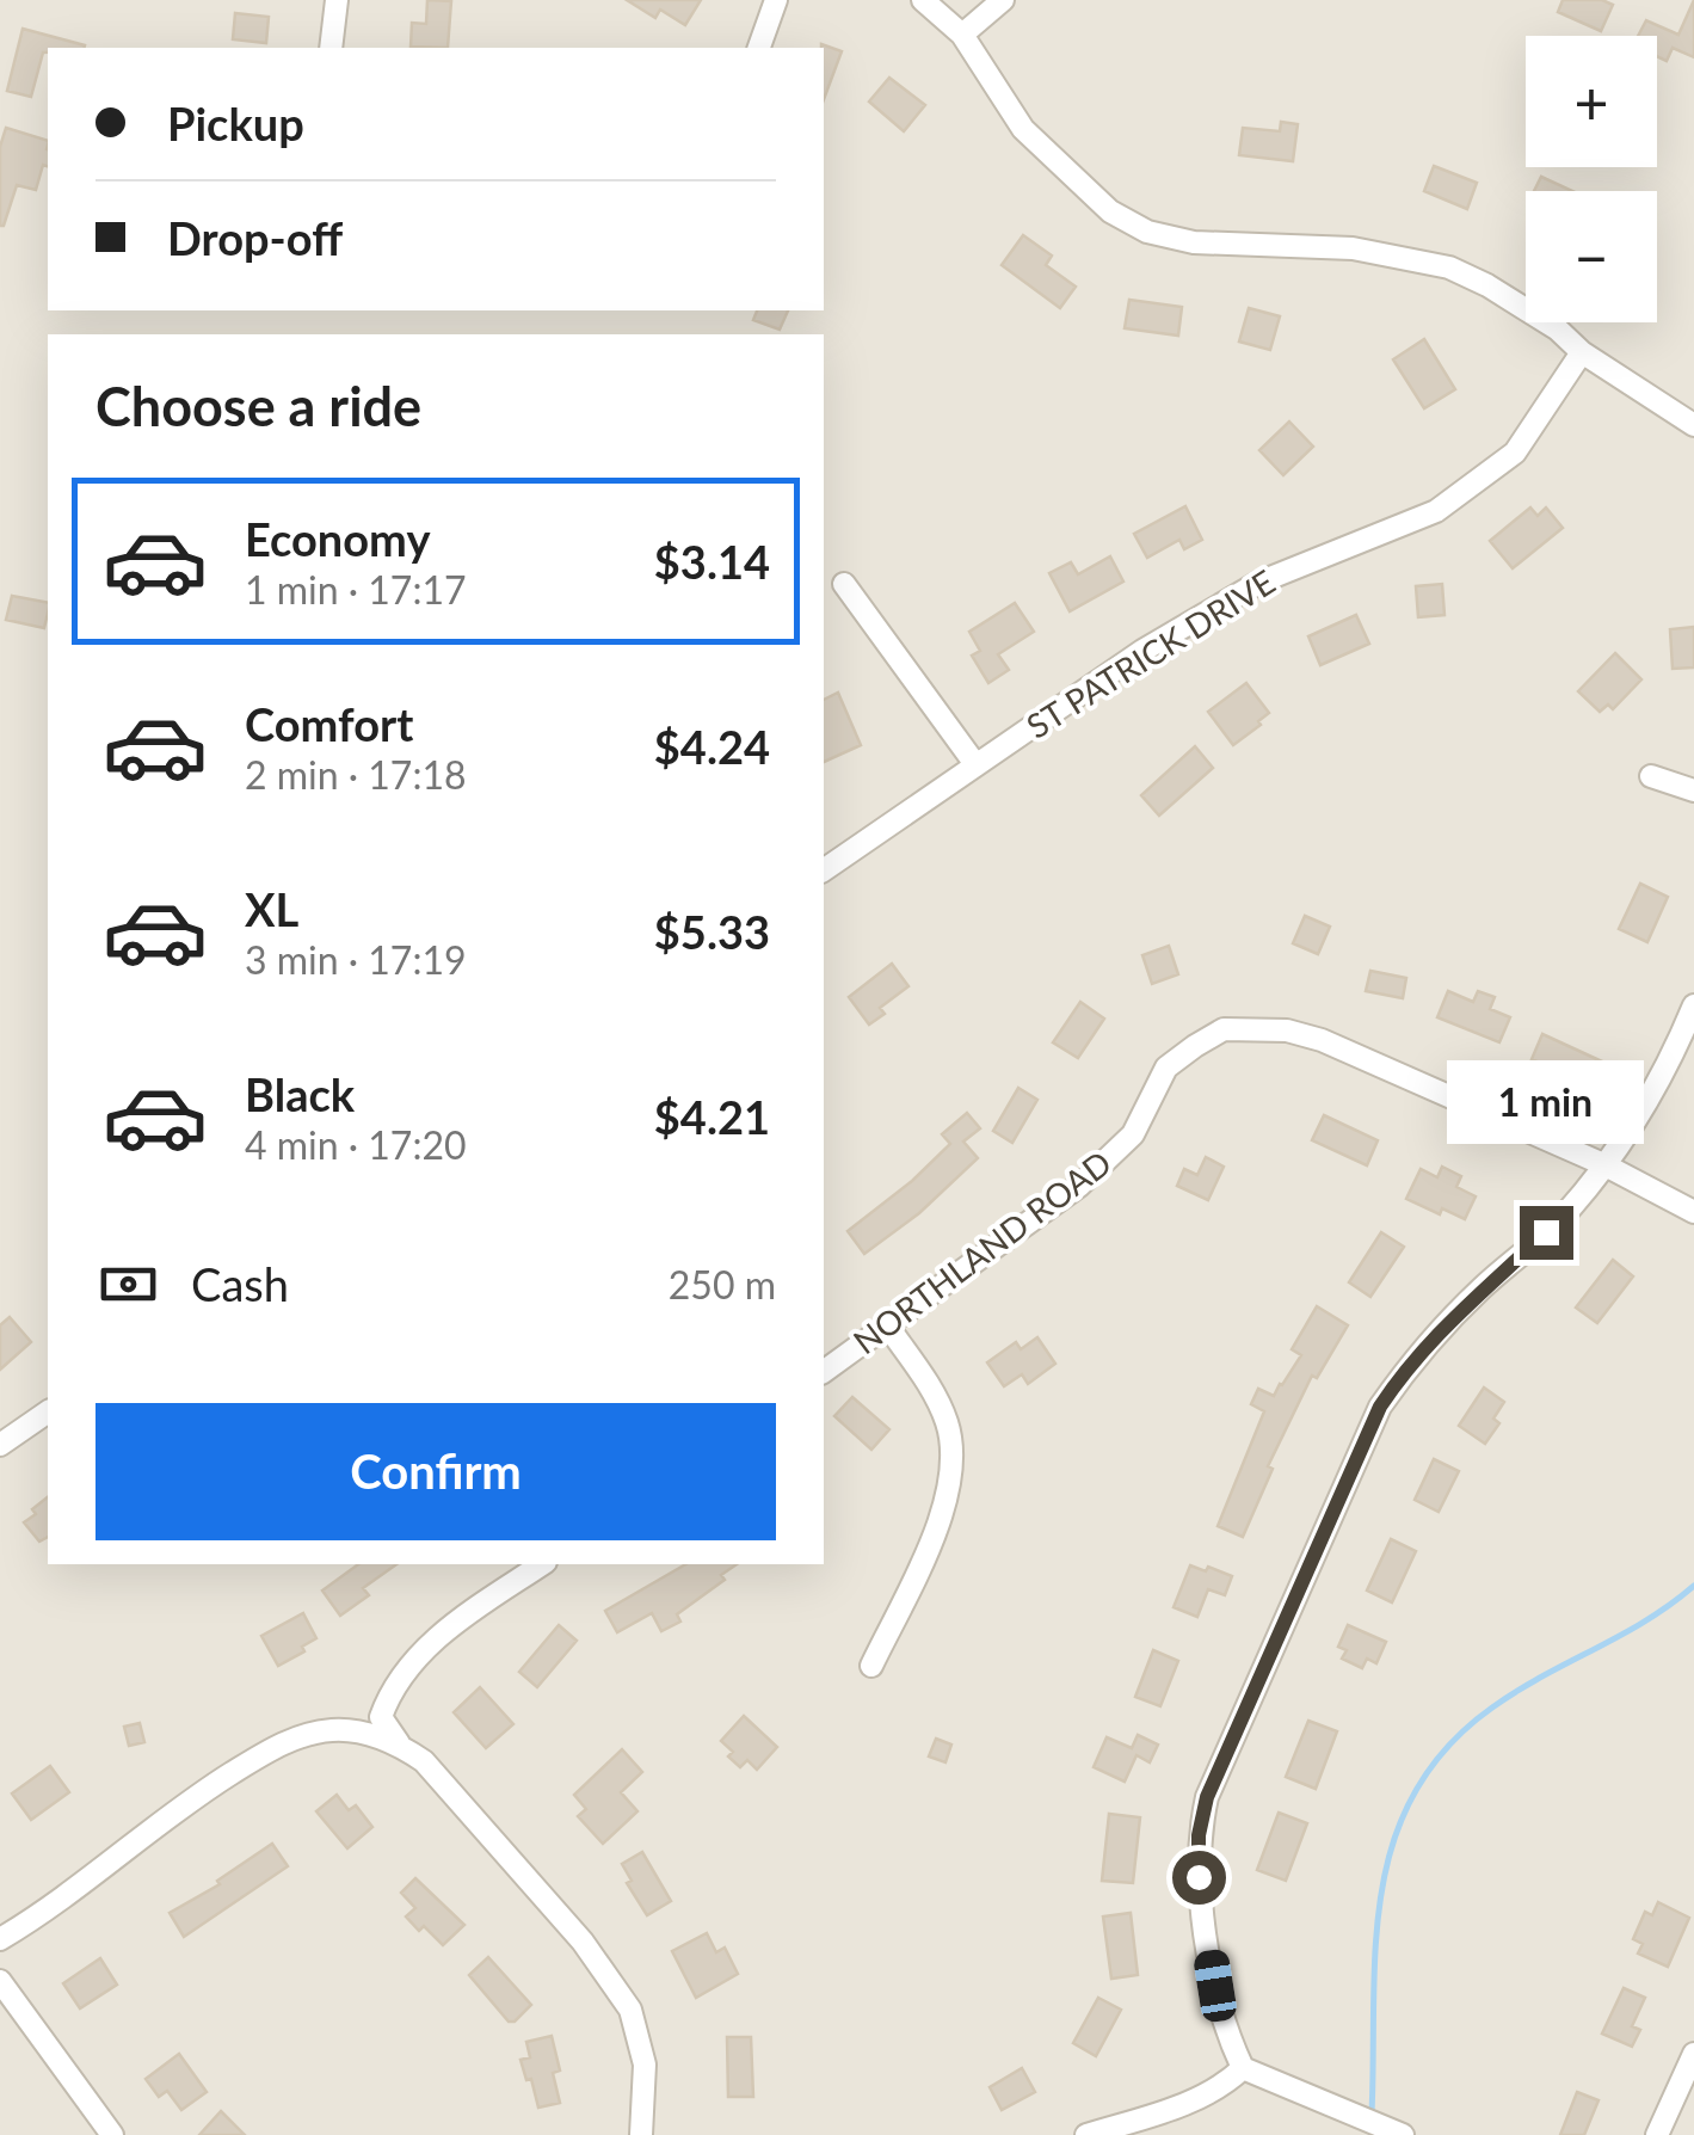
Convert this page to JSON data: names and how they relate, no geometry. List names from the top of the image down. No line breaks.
{"streets":{"street":["ST PATRICK DRIVE","NORTHLAND ROAD"]},"page":{"map_buttons":["+","−"],"banner":["Pickup","Drop-off"],"heading":"Choose a ride","list":[{"name":"Economy","note":"1 min · 17:17","value":"$3.14"},{"name":"Comfort","note":"2 min · 17:18","value":"$4.24"},{"name":"XL","note":"3 min · 17:19","value":"$5.33"},{"name":"Black","note":"4 min · 17:20","value":"$4.21"}],"bubble":"1 min","pay":["Cash","250 m"],"buttons":"Confirm"}}
